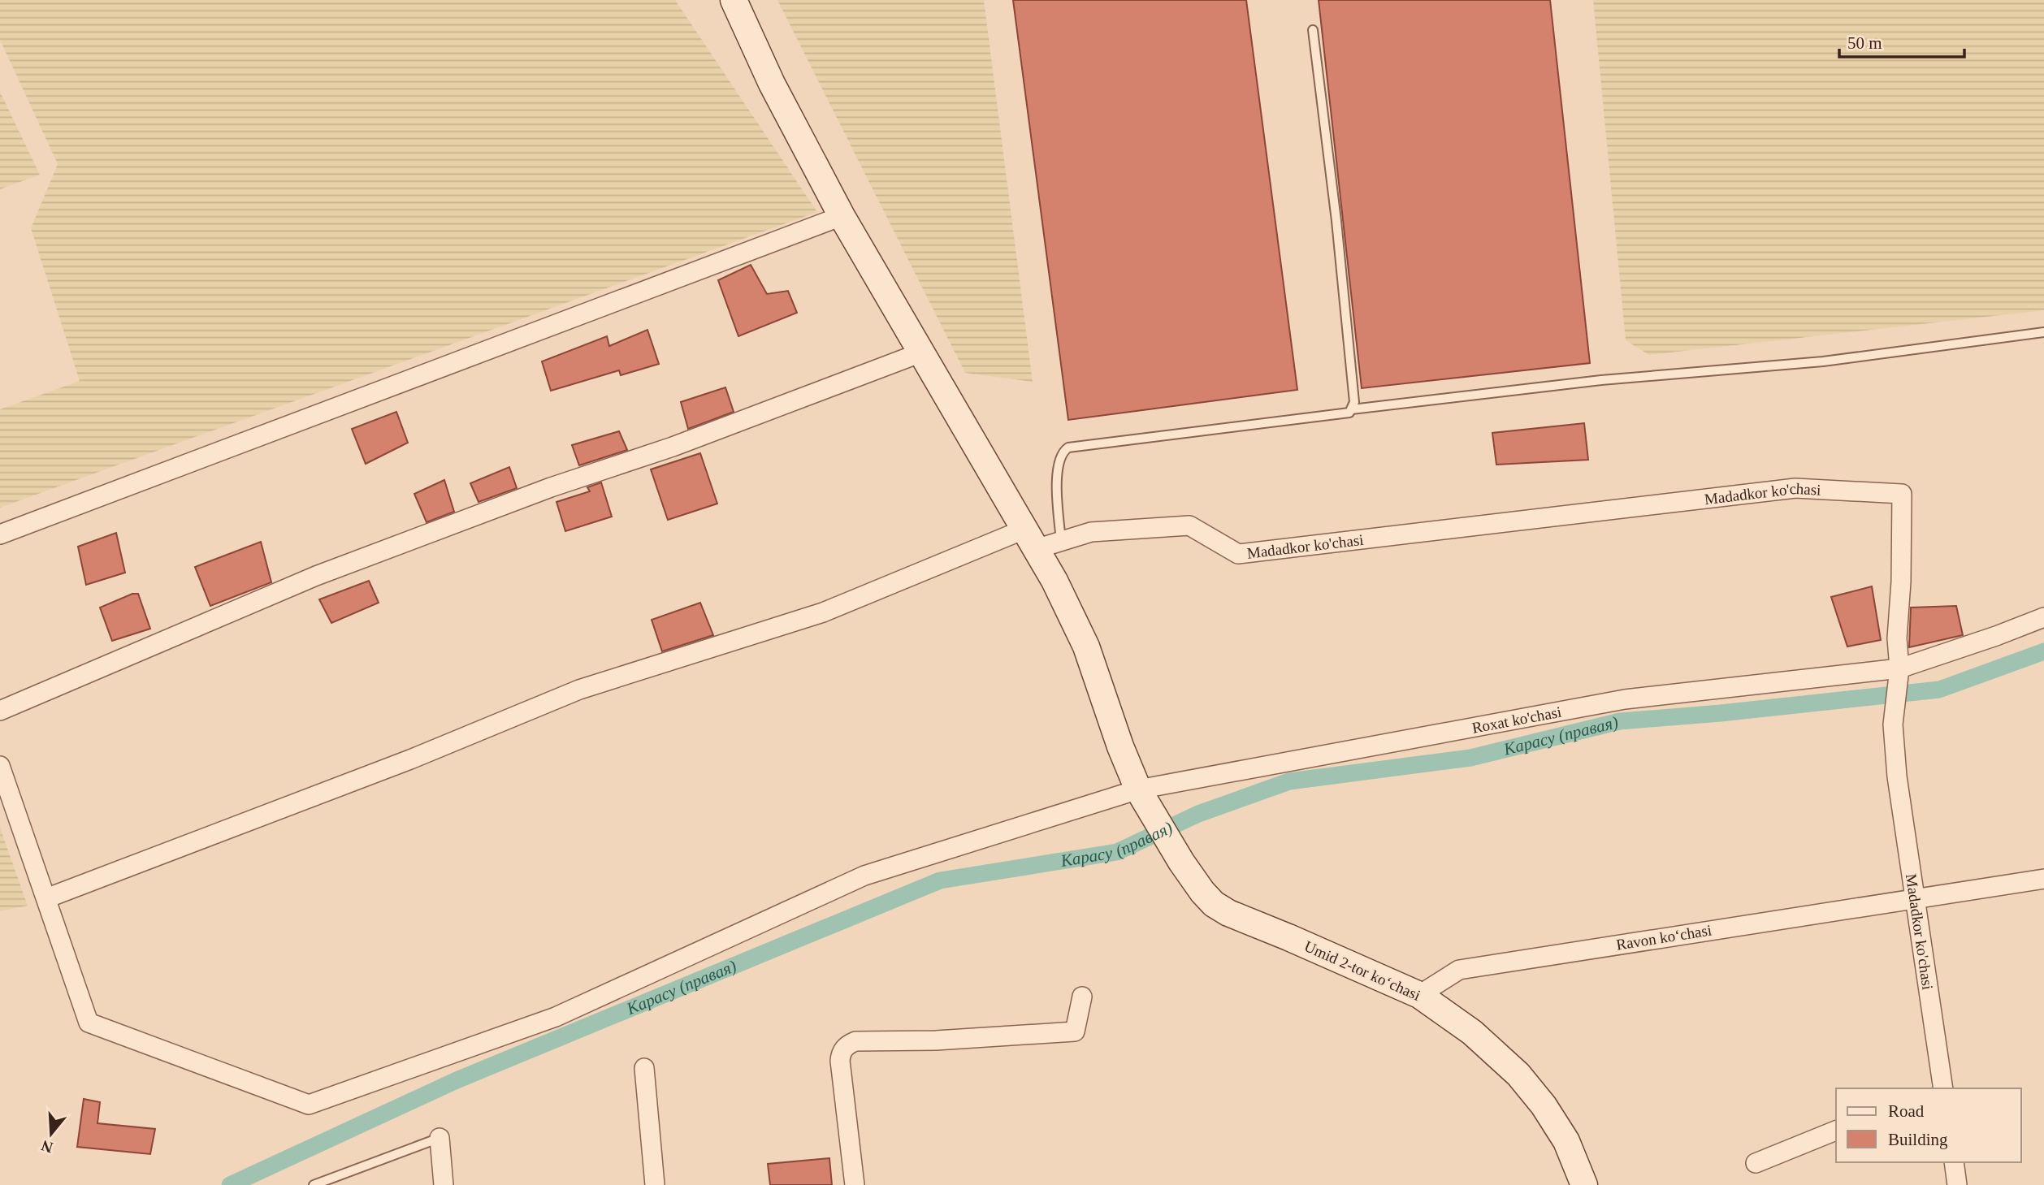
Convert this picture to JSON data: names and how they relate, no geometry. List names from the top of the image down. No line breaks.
{"streets":{"main road":["Umid 2-tor koʻchasi"],"street":["Madadkor ko'chasi","Roxat ko'chasi","Ravon koʻchasi"]},"crossings":[["Madadkor ko'chasi","Roxat ko'chasi"],["Madadkor ko'chasi","Ravon koʻchasi"],["Madadkor ko'chasi","Umid 2-tor koʻchasi"],["Roxat ko'chasi","Umid 2-tor koʻchasi"],["Ravon koʻchasi","Umid 2-tor koʻchasi"]],"water":["Карасу (правая)"],"legend":["Road","Building"],"scale_bar":"50 m","north":"bottom"}
